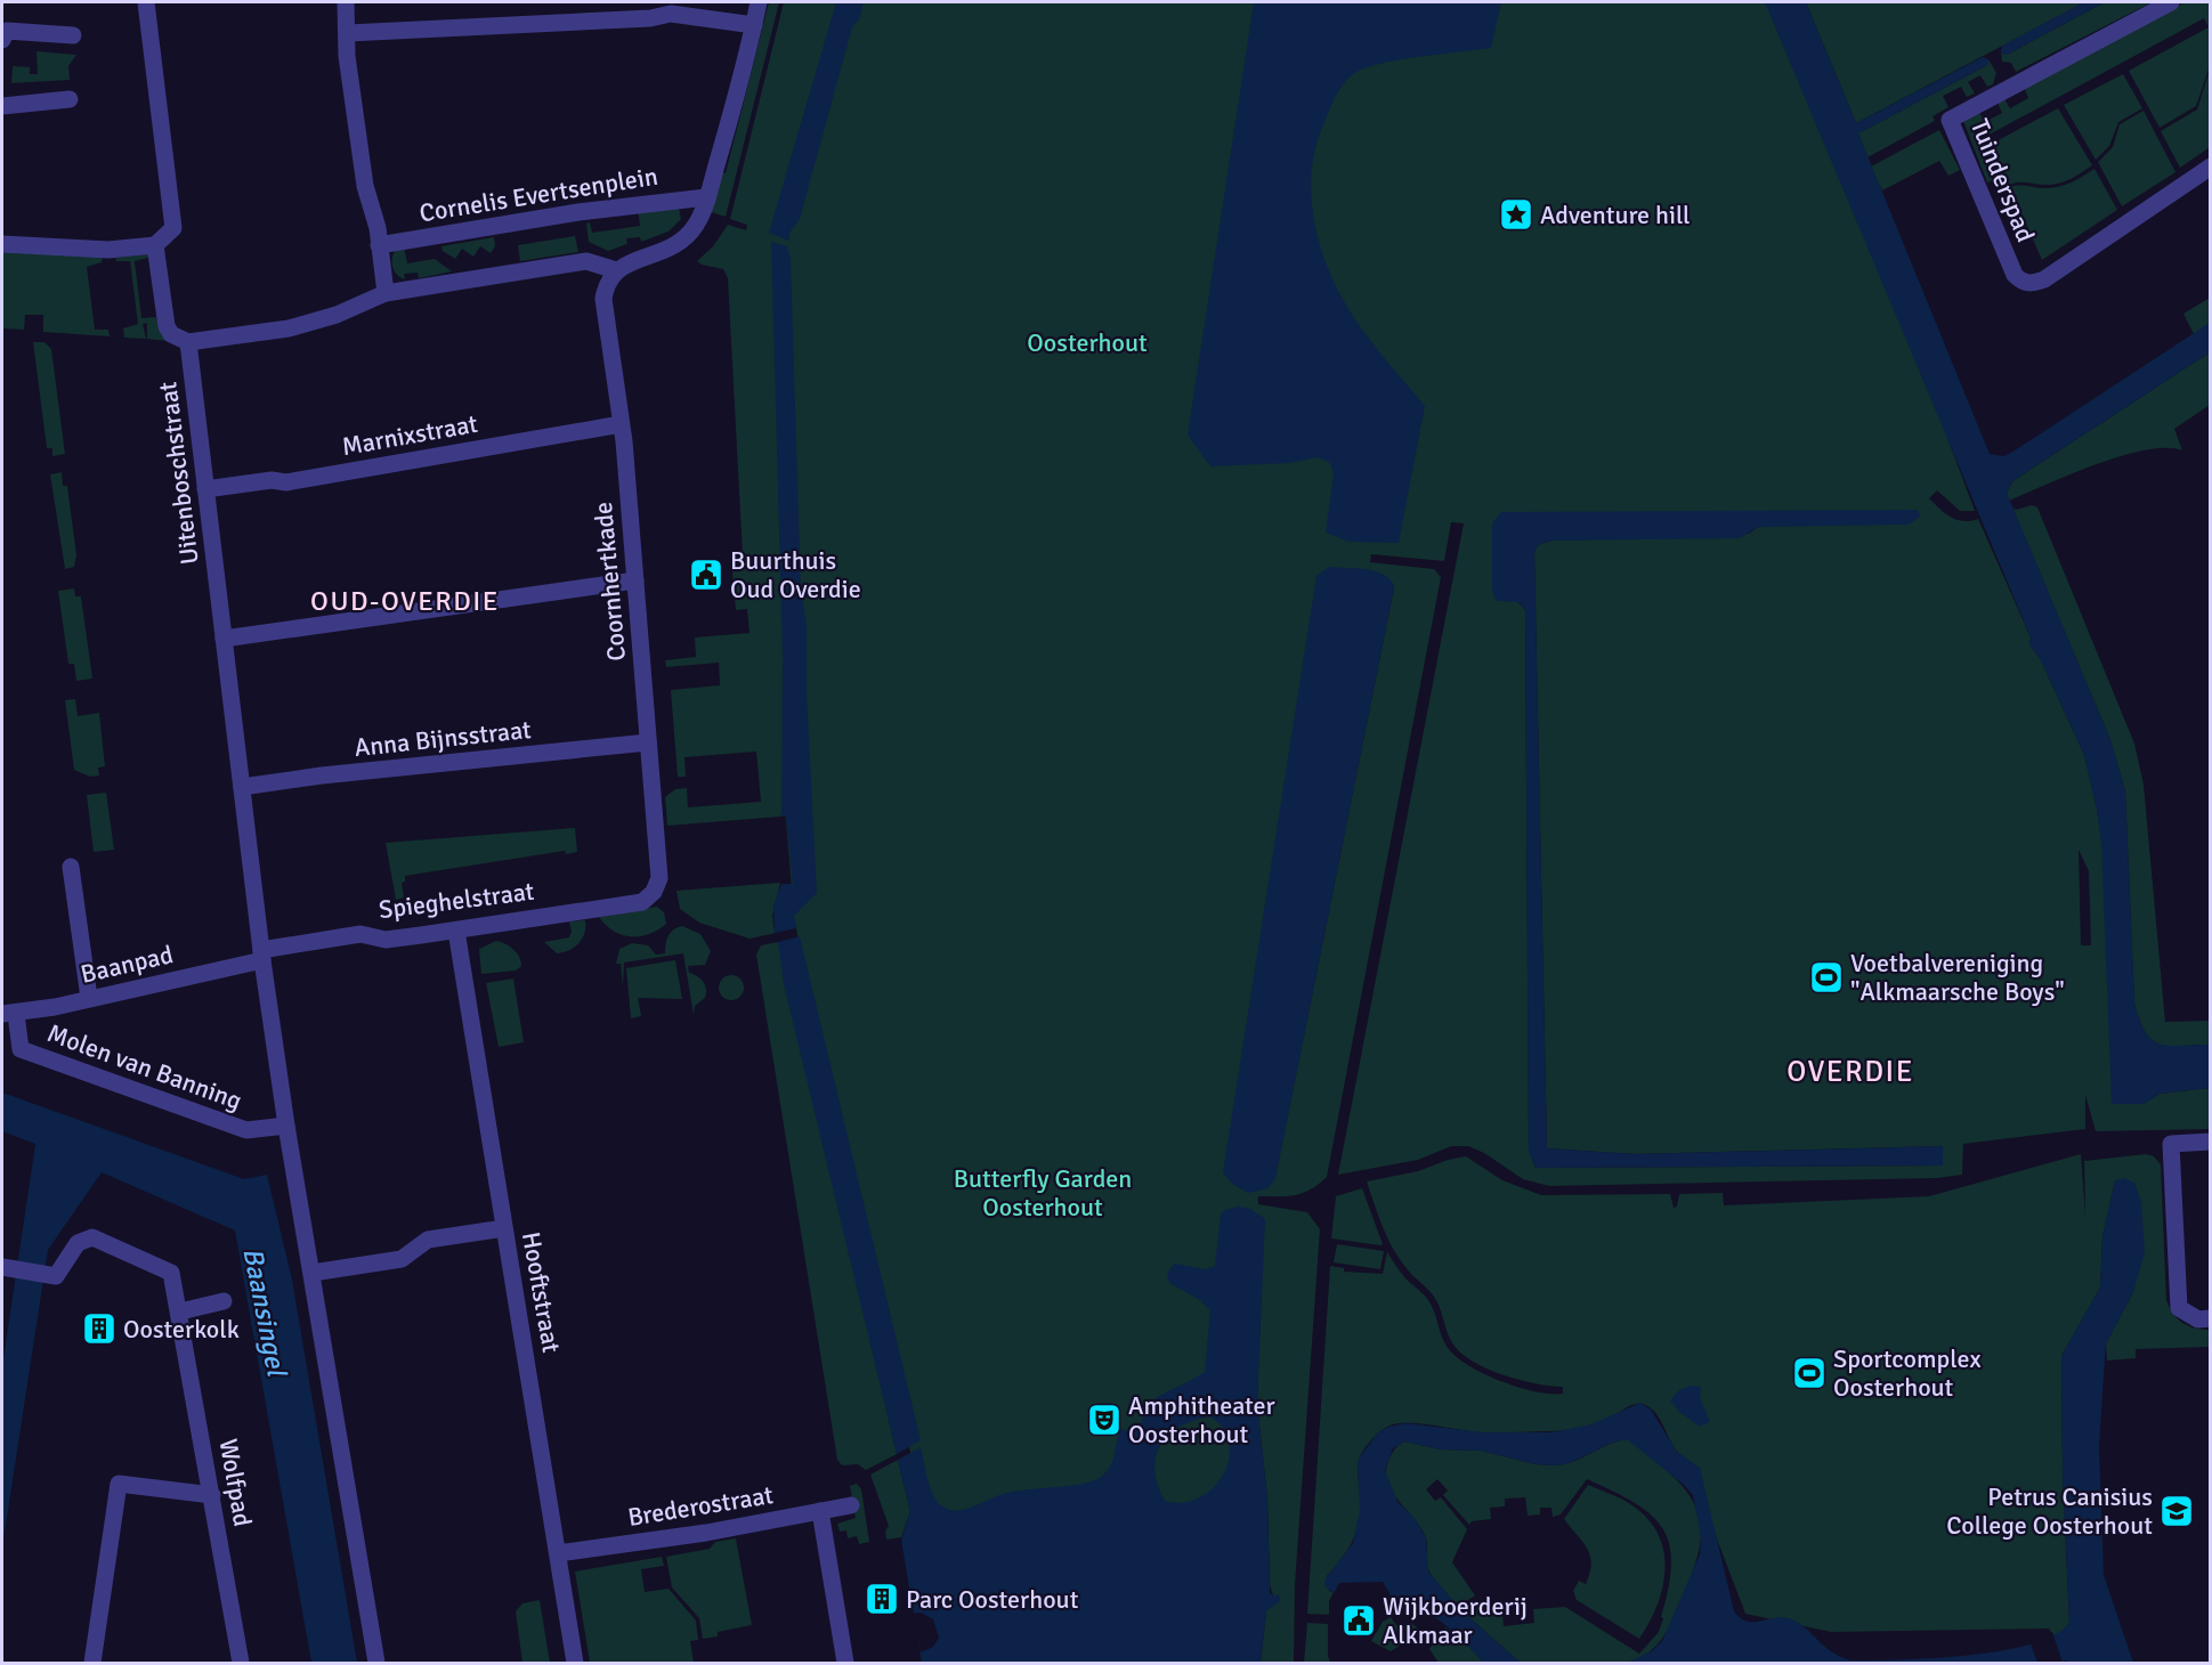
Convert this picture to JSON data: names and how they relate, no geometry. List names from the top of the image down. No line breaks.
{"streets":{"street":["Tuinderspad","Cornelis Evertsenplein","Marnixstraat","Uitenboschstraat","Coornhertkade","Anna Bijnsstraat","Spieghelstraat","Baanpad","Molen van Banning","Hooftstraat","Wolfpad","Brederostraat"]},"crossings":[["Marnixstraat","Uitenboschstraat"],["Marnixstraat","Coornhertkade"],["Uitenboschstraat","Anna Bijnsstraat"],["Uitenboschstraat","Spieghelstraat"],["Uitenboschstraat","Baanpad"],["Coornhertkade","Anna Bijnsstraat"],["Coornhertkade","Spieghelstraat"],["Spieghelstraat","Baanpad"],["Spieghelstraat","Hooftstraat"],["Baanpad","Molen van Banning"],["Hooftstraat","Brederostraat"]],"districts":["OUD-OVERDIE","OVERDIE"],"water":["Baansingel"],"parks":["Oosterhout","Butterfly Garden Oosterhout"],"places":{"place":["Adventure hill"],"public building":["Buurthuis Oud Overdie","Wijkboerderij Alkmaar"],"sports":["Voetbalvereniging \"Alkmaarsche Boys\"","Sportcomplex Oosterhout"],"building":["Oosterkolk","Parc Oosterhout"],"theatre":["Amphitheater Oosterhout"],"school or university":["Petrus Canisius College Oosterhout"]}}
